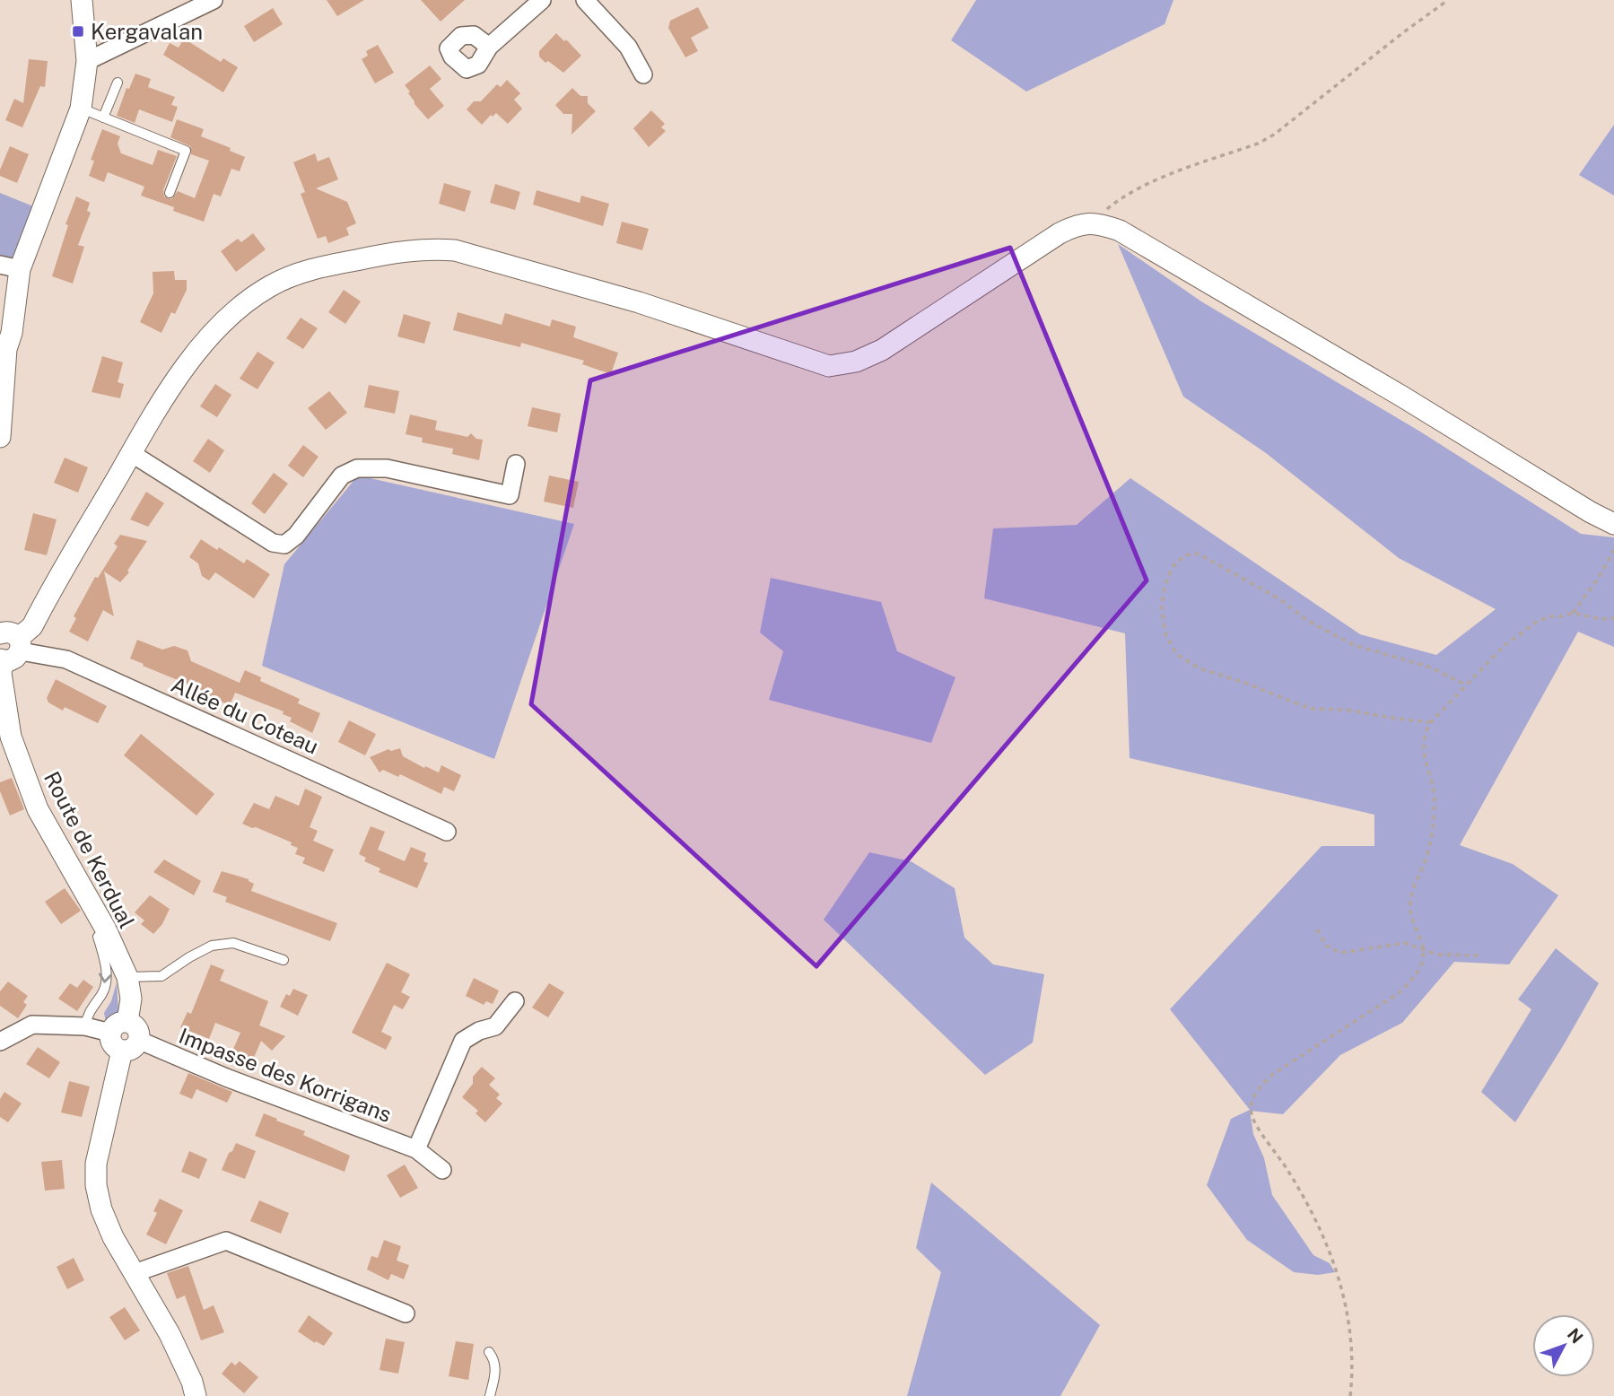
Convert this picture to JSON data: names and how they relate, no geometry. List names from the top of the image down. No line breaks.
{"streets":{"street":["Allée du Coteau","Route de Kerdual","Impasse des Korrigans"]},"crossings":[["Allée du Coteau","Route de Kerdual"],["Route de Kerdual","Impasse des Korrigans"]],"places":{"transit":["Kergavalan"]},"north":"top right"}
